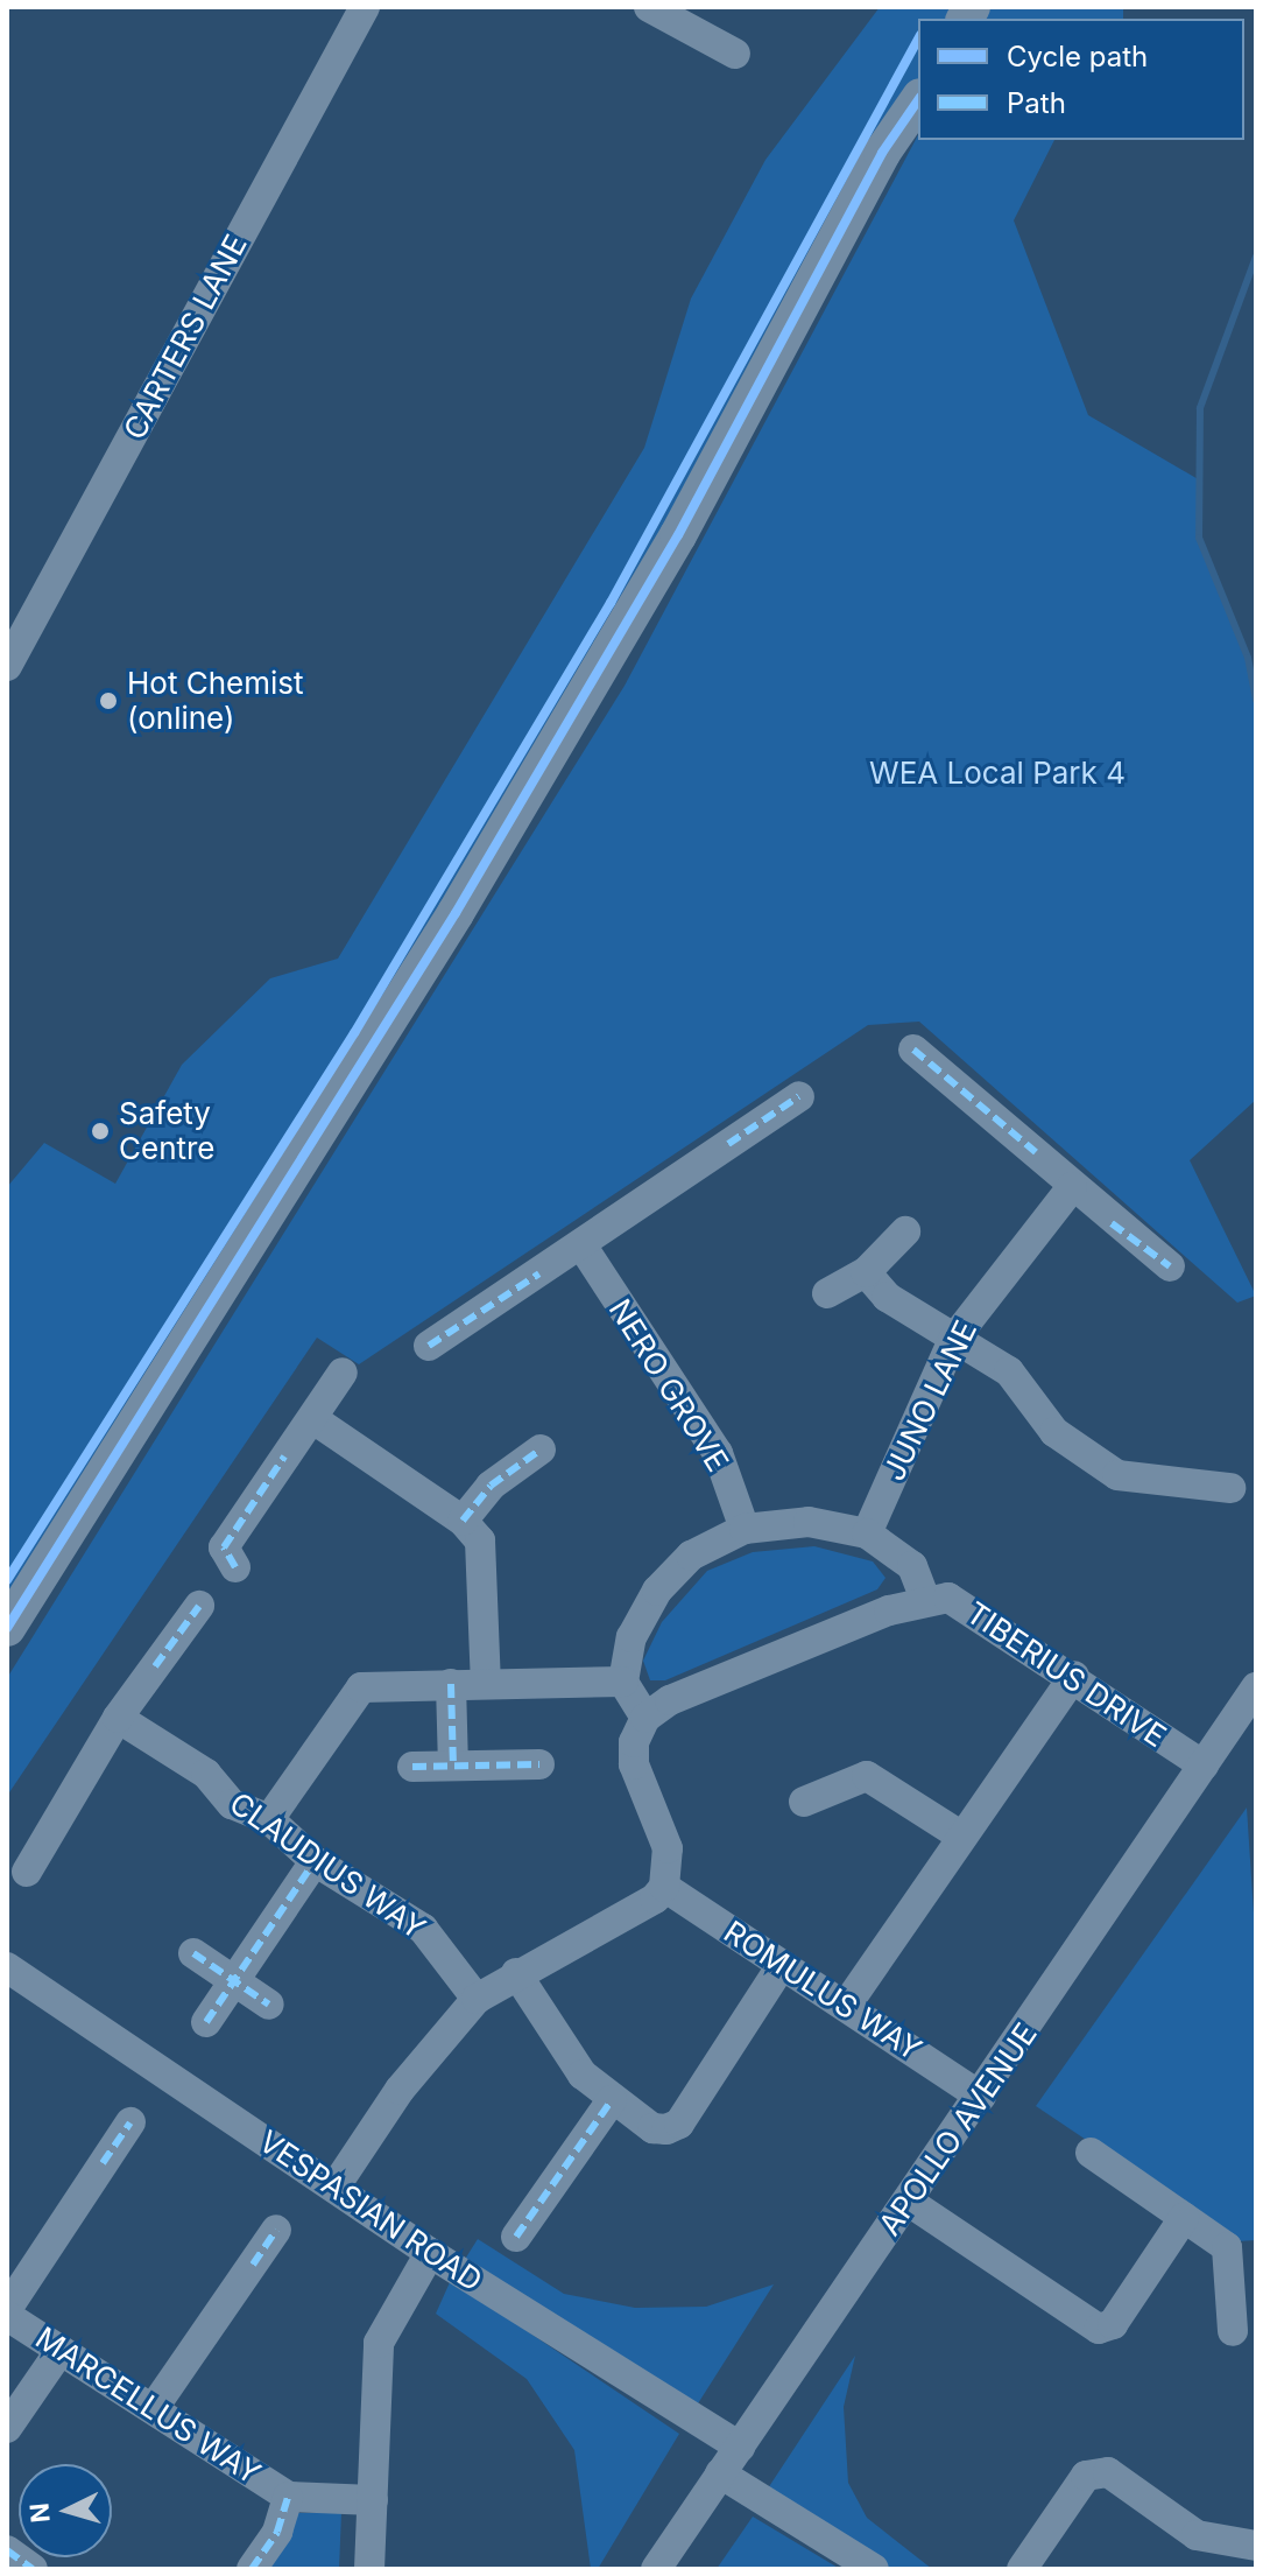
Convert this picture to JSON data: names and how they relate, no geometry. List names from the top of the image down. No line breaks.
{"streets":{"street":["CARTERS LANE","NERO GROVE","JUNO LANE","TIBERIUS DRIVE","CLAUDIUS WAY","ROMULUS WAY","APOLLO AVENUE","VESPASIAN ROAD","MARCELLUS WAY"]},"crossings":[["NERO GROVE","TIBERIUS DRIVE"],["JUNO LANE","TIBERIUS DRIVE"],["TIBERIUS DRIVE","APOLLO AVENUE"],["ROMULUS WAY","APOLLO AVENUE"],["APOLLO AVENUE","VESPASIAN ROAD"]],"parks":["WEA Local Park 4"],"places":["Hot Chemist (online)","Safety Centre"],"legend":["Cycle path","Path"],"north":"left"}
